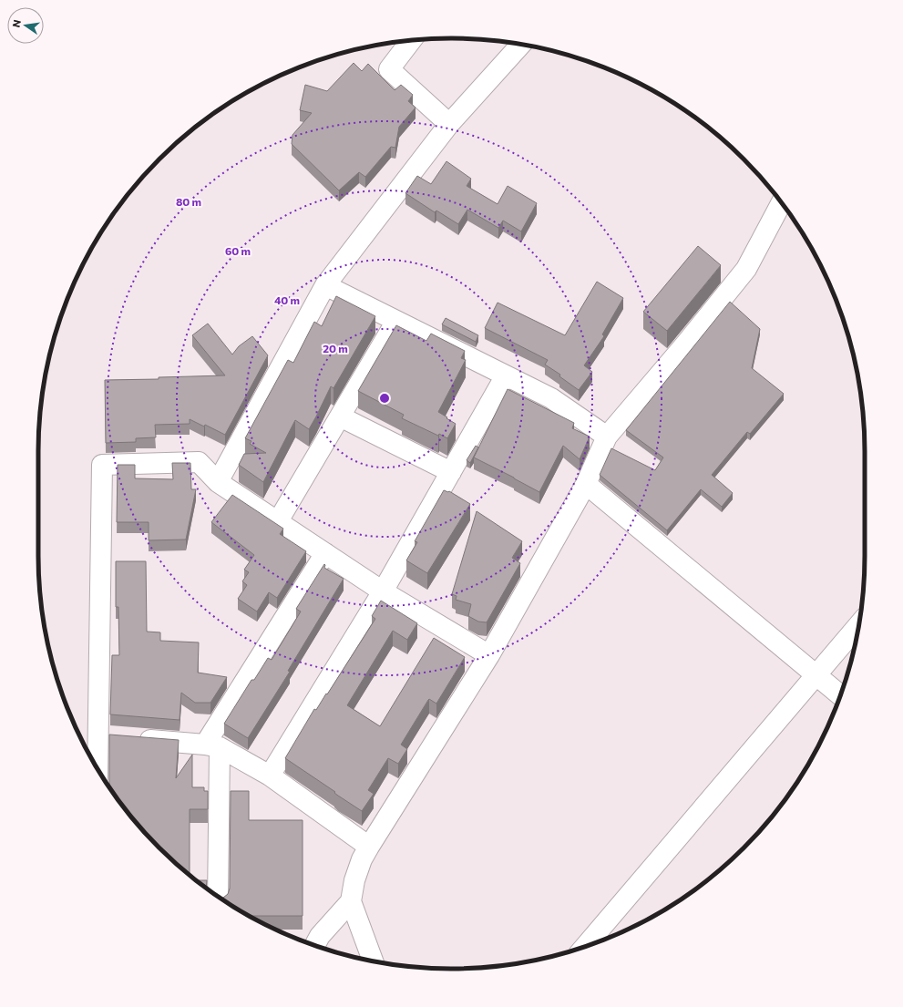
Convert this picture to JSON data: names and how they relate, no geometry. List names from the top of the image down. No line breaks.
{"north":"left","rings":["80 m","60 m","40 m","20 m"]}
